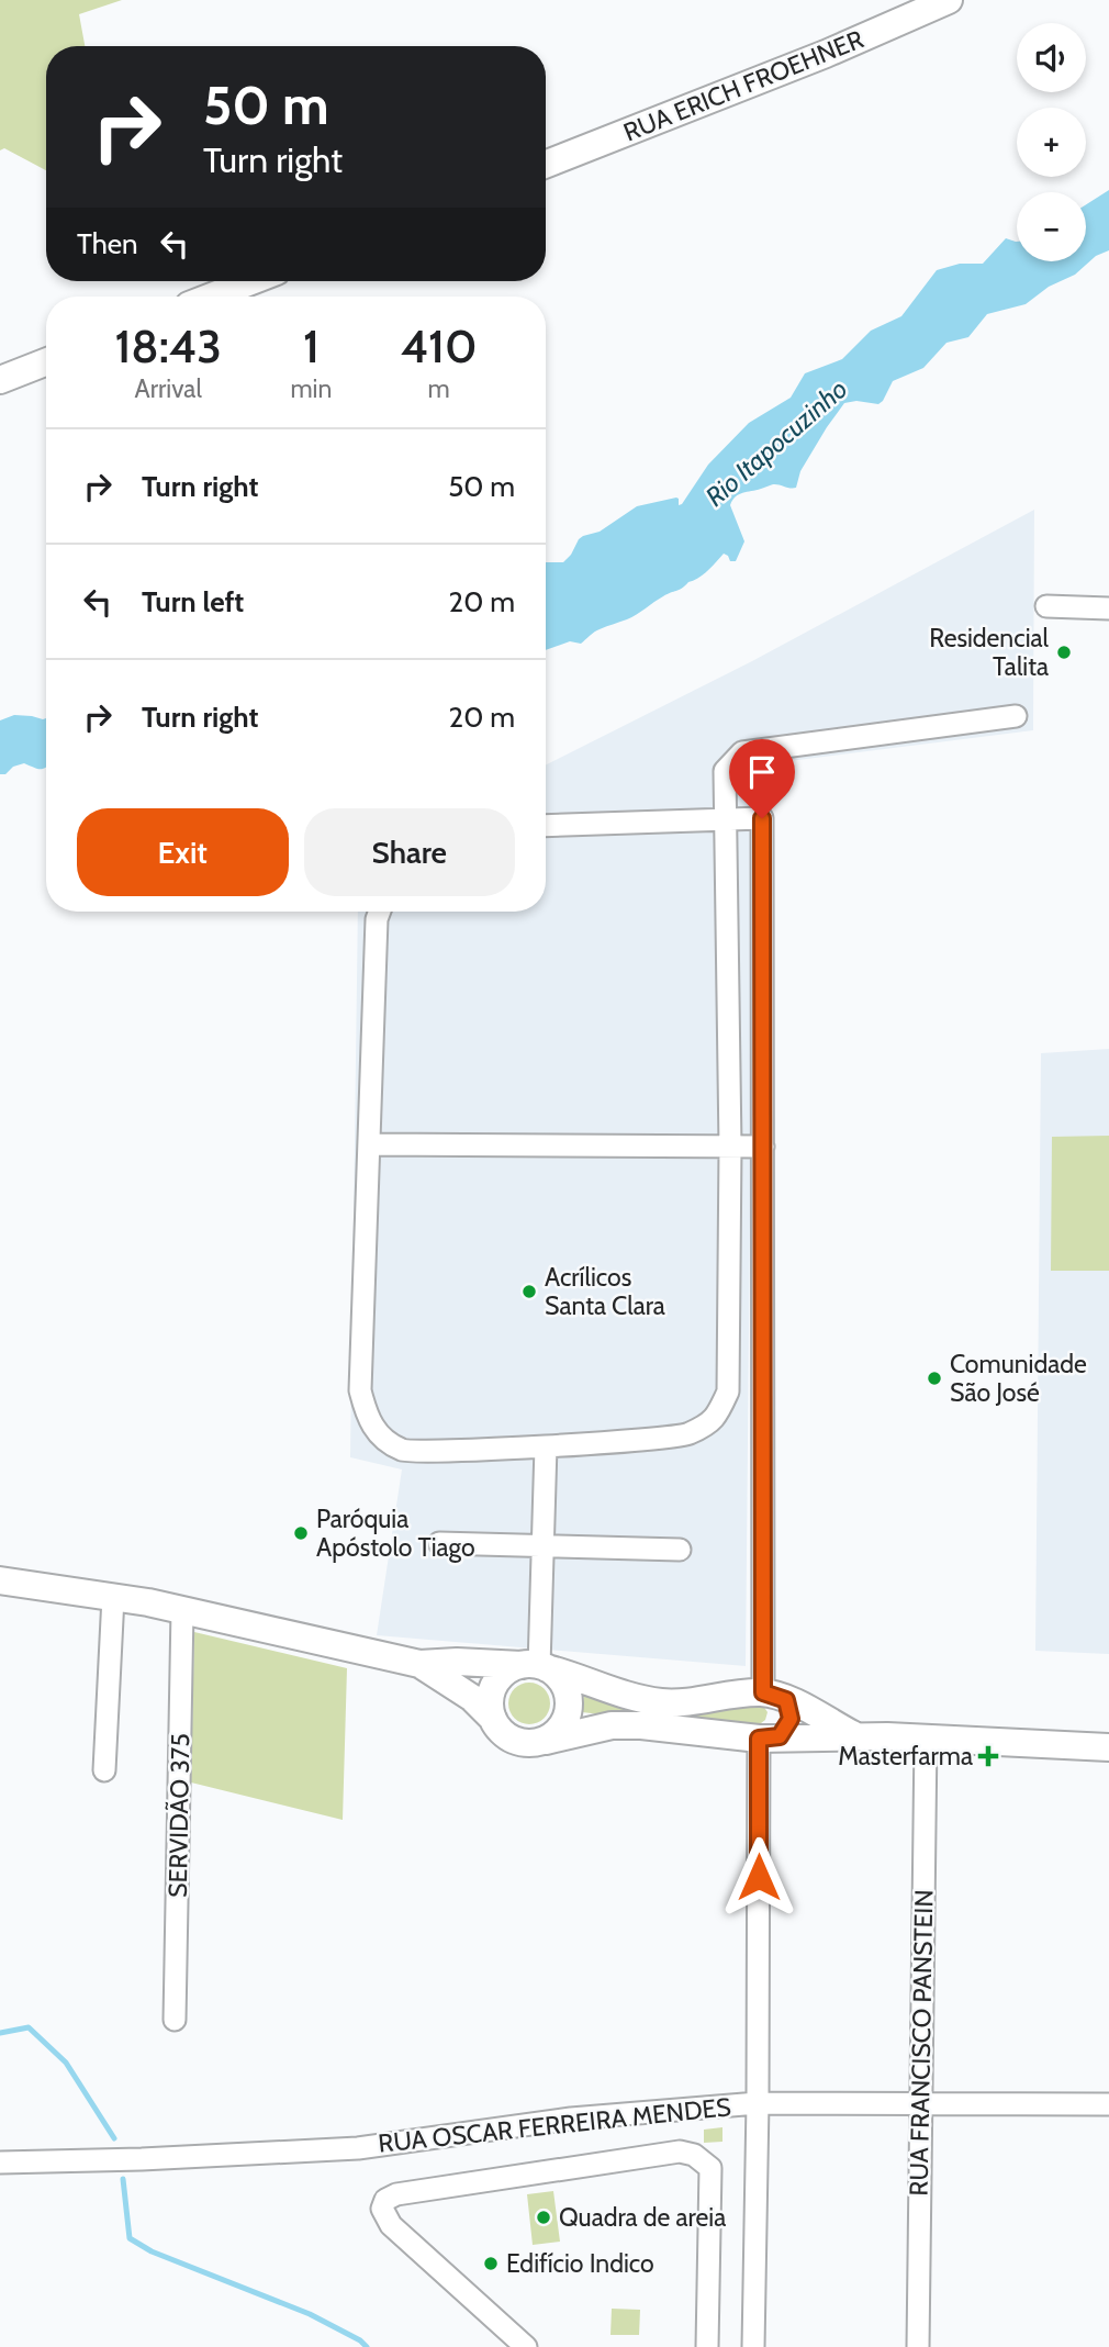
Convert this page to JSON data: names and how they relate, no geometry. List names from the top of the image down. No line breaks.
{"streets":{"main road":["RUA ERICH FROEHNER"],"street":["SERVIDÃO 375","RUA FRANCISCO PANSTEIN","RUA OSCAR FERREIRA MENDES"]},"crossings":[["RUA FRANCISCO PANSTEIN","RUA OSCAR FERREIRA MENDES"]],"water":["Rio Itapocuzinho"],"places":{"other":["Residencial Talita","Acrílicos Santa Clara","Comunidade São José","Paróquia Apóstolo Tiago","Quadra de areia","Edifício Indico"],"health":["Masterfarma"]},"page":{"map_buttons":["+","−"],"turn":["50 m","Turn right"],"then":"Then","eta":["18:43","Arrival","1","min","410","m"],"list":[{"name":"Turn right","value":"50 m"},{"name":"Turn left","value":"20 m"},{"name":"Turn right","value":"20 m"}],"buttons":["Exit","Share"]}}
